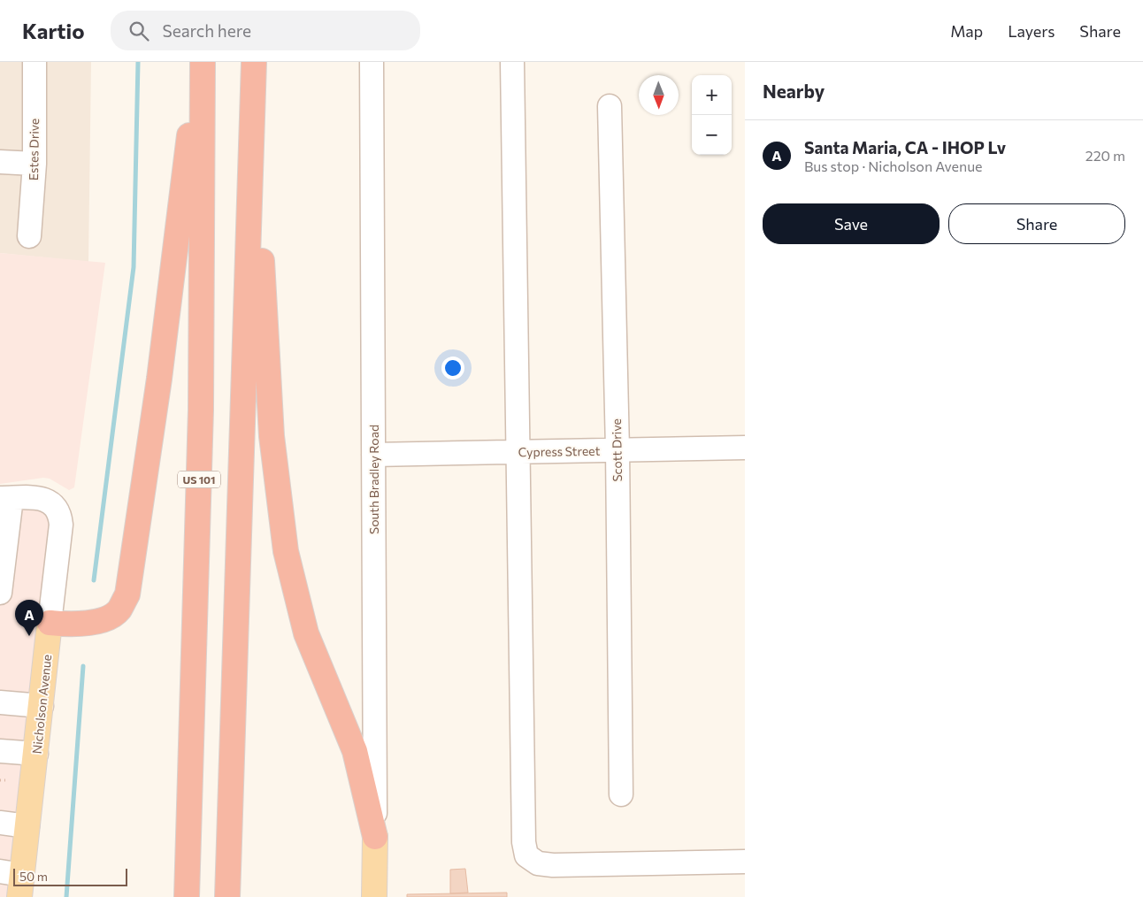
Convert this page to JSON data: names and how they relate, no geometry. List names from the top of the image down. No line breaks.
{"streets":{"highway":["US 101"],"main road":["South Bradley Road","Nicholson Avenue"],"street":["Estes Drive","Scott Drive","Cypress Street"]},"crossings":[["Scott Drive","Cypress Street"],["Cypress Street","South Bradley Road"]],"scale_bar":"50 m","north":"bottom","page":{"header":"Kartio","search":"Search here","nav":["Map","Layers","Share"],"heading":"Nearby","map_buttons":["+","−"],"list":[{"mark":"A","name":"Santa Maria, CA - IHOP Lv","note":"Bus stop · Nicholson Avenue","value":"220 m"}],"buttons":["Save","Share"],"pins":"A","scale":"50 m"}}
